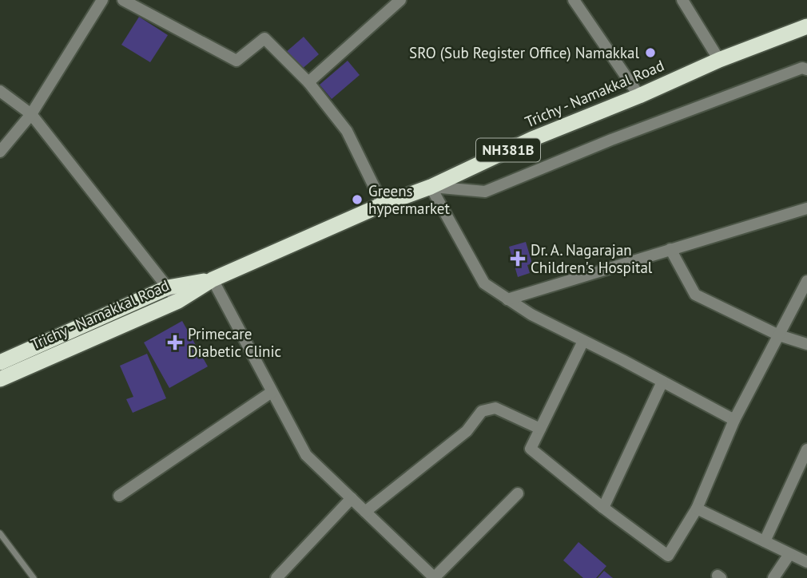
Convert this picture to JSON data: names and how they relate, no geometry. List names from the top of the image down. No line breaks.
{"streets":{"highway":["Trichy - Namakkal Road","NH381B"]},"places":{"other":["SRO (Sub Register Office) Namakkal","Greens hypermarket"],"health":["Dr. A. Nagarajan Children's Hospital","Primecare Diabetic Clinic"]}}
